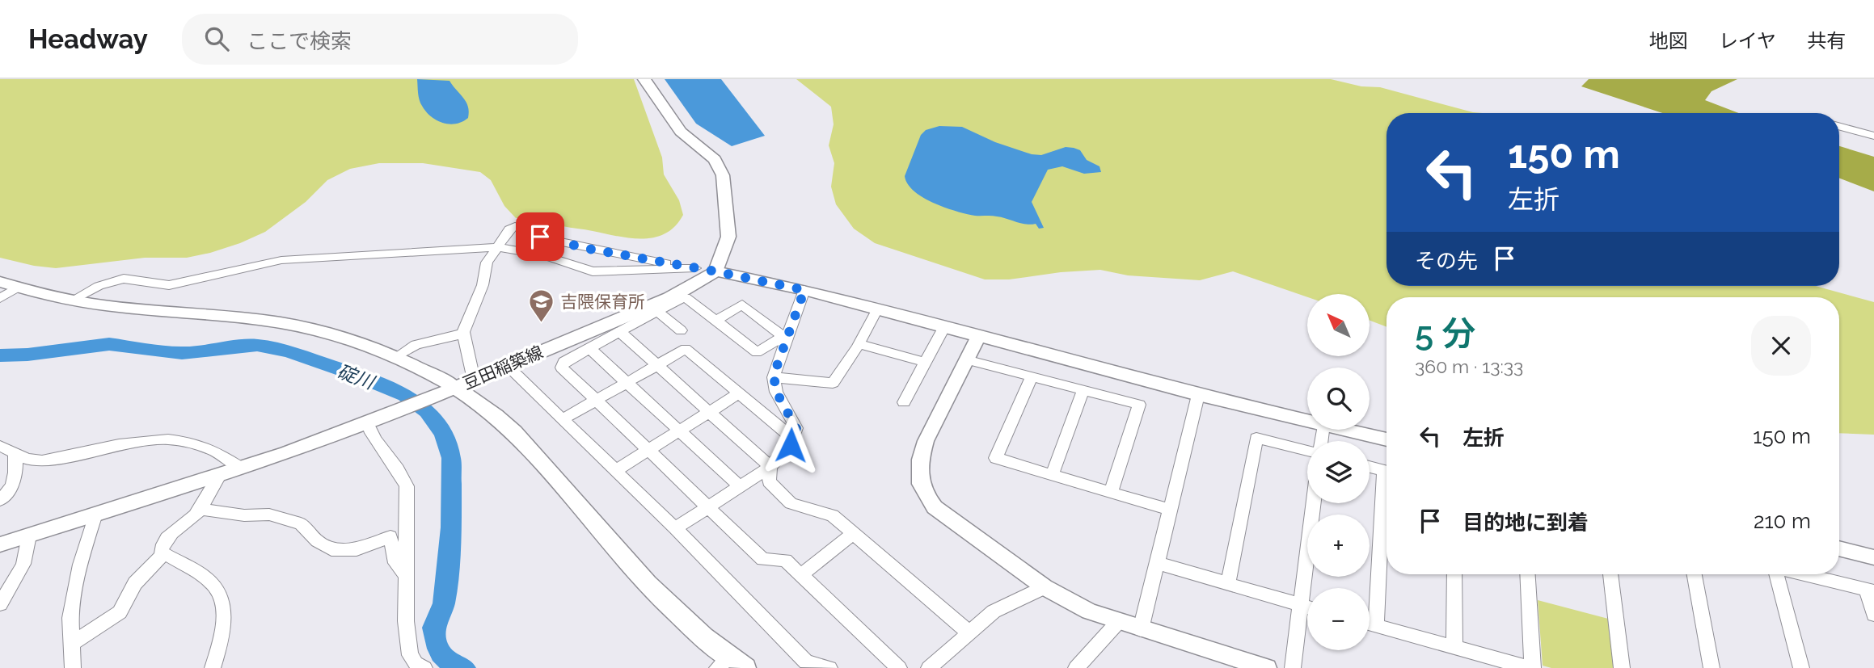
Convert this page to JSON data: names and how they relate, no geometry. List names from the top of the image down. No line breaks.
{"streets":{"main road":["豆田稲築線"]},"water":["碇川"],"places":{"school or university":["吉隈保育所"]},"north":"top left","page":{"header":"Headway","search":"ここで検索","nav":["地図","レイヤ","共有"],"turn":["150 m","左折"],"then":"その先","map_buttons":["+","−"],"heading":["5 分","360 m · 13:33"],"list":[{"name":"左折","value":"150 m"},{"name":"目的地に到着","value":"210 m"}]}}
